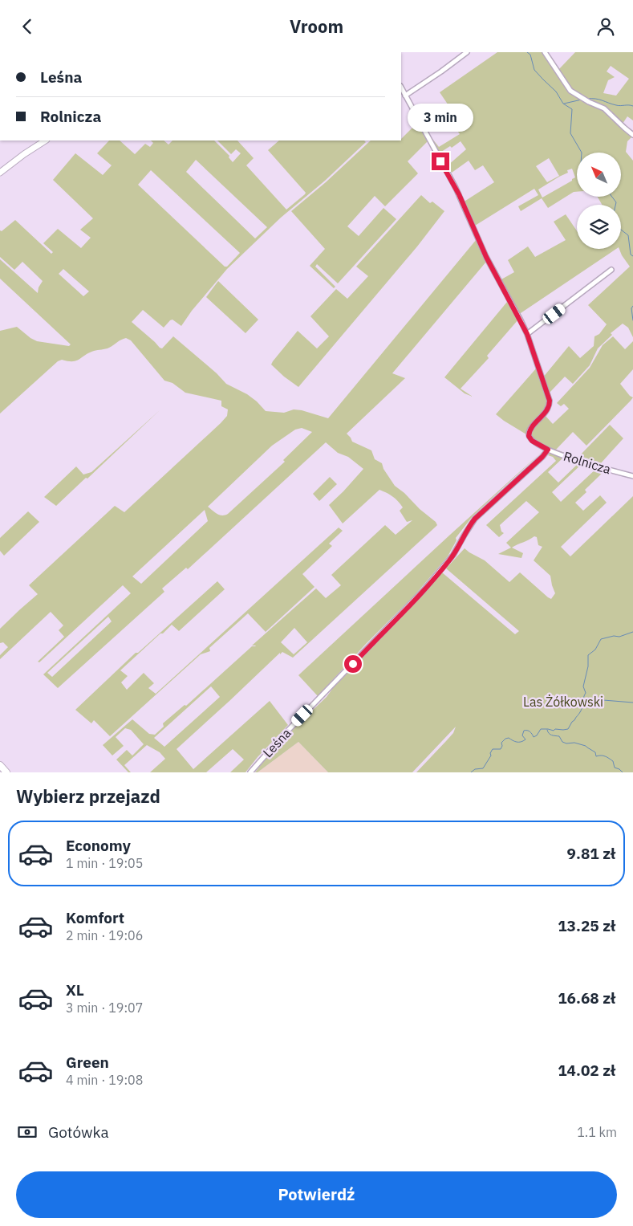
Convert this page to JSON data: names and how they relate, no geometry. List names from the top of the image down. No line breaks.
{"streets":{"street":["Rolnicza","Leśna"]},"crossings":[["Rolnicza","Leśna"]],"parks":["Las Żółkowski"],"north":"top left","page":{"header":"Vroom","banner":["Leśna","Rolnicza"],"bubble":"3 min","heading":"Wybierz przejazd","list":[{"name":"Economy","note":"1 min · 19:05","value":"9.81 zł"},{"name":"Komfort","note":"2 min · 19:06","value":"13.25 zł"},{"name":"XL","note":"3 min · 19:07","value":"16.68 zł"},{"name":"Green","note":"4 min · 19:08","value":"14.02 zł"}],"pay":["Gotówka","1.1 km"],"buttons":"Potwierdź"}}
